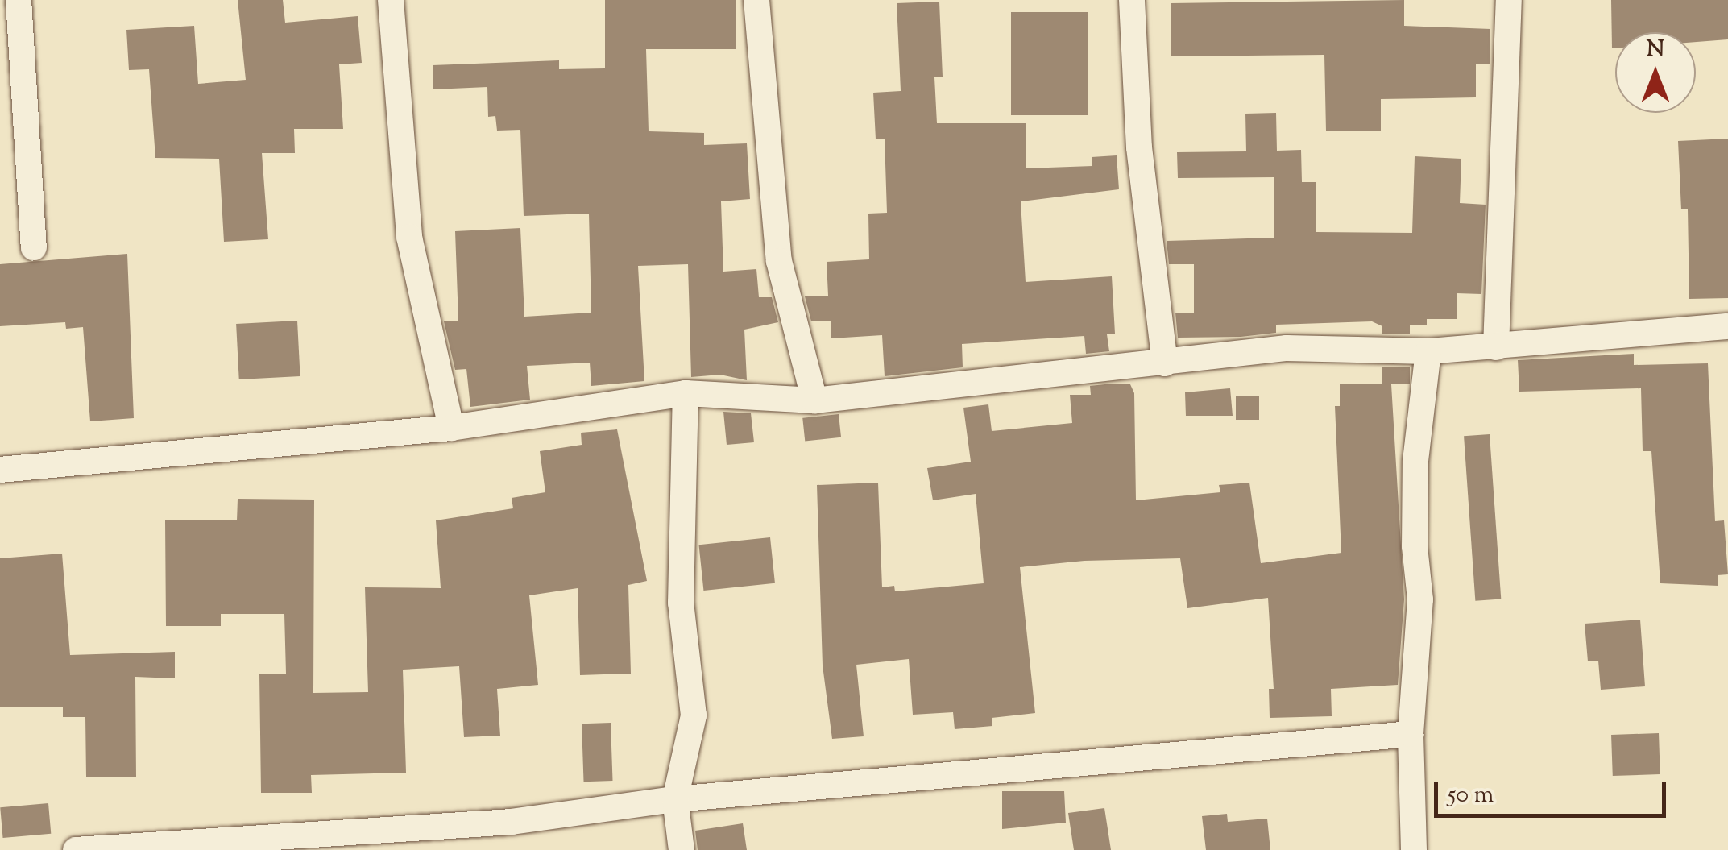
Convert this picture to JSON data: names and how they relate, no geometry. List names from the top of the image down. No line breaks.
{"scale_bar":"50 m","north":"top"}
